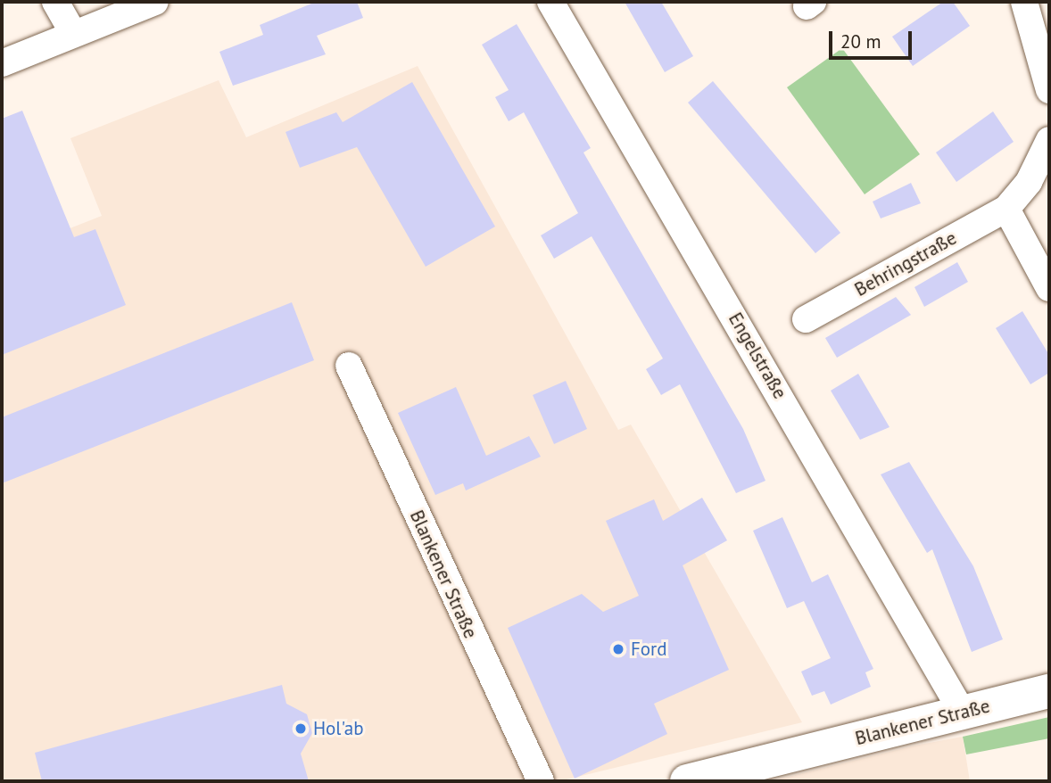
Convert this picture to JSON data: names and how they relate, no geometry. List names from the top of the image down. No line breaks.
{"streets":{"main road":["Blankener Straße"],"street":["Behringstraße","Engelstraße"]},"crossings":[["Engelstraße","Blankener Straße"]],"places":["Ford","Hol'ab"],"scale_bar":"20 m"}
